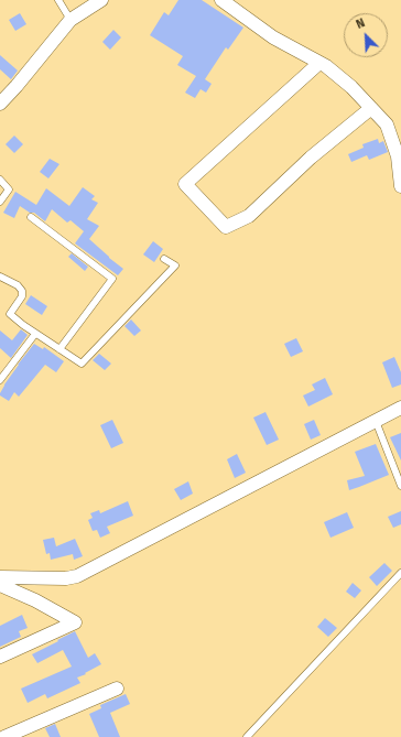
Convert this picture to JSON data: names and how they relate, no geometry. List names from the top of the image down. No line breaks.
{"north":"top left"}
